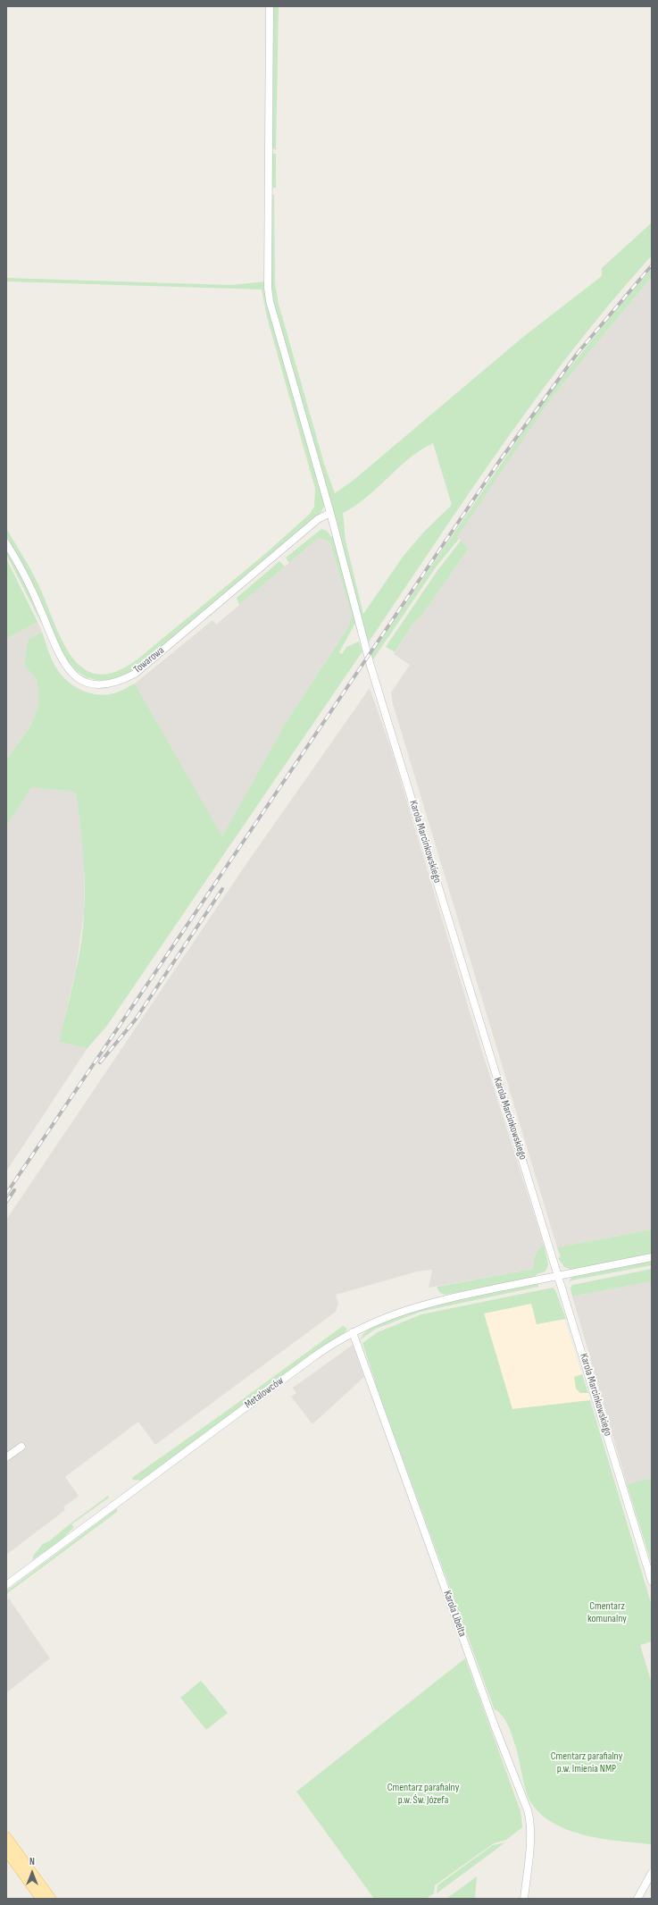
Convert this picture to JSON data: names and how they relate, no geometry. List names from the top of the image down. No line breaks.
{"streets":{"street":["Towarowa","Karola Marcinkowskiego","Metalowców","Karola Libelta"]},"crossings":[["Towarowa","Karola Marcinkowskiego"],["Karola Marcinkowskiego","Metalowców"],["Metalowców","Karola Libelta"]],"parks":["Cmentarz komunalny","Cmentarz parafialny p.w. Imienia NMP","Cmentarz parafialny p.w. Św. Józefa"],"north":"top"}
